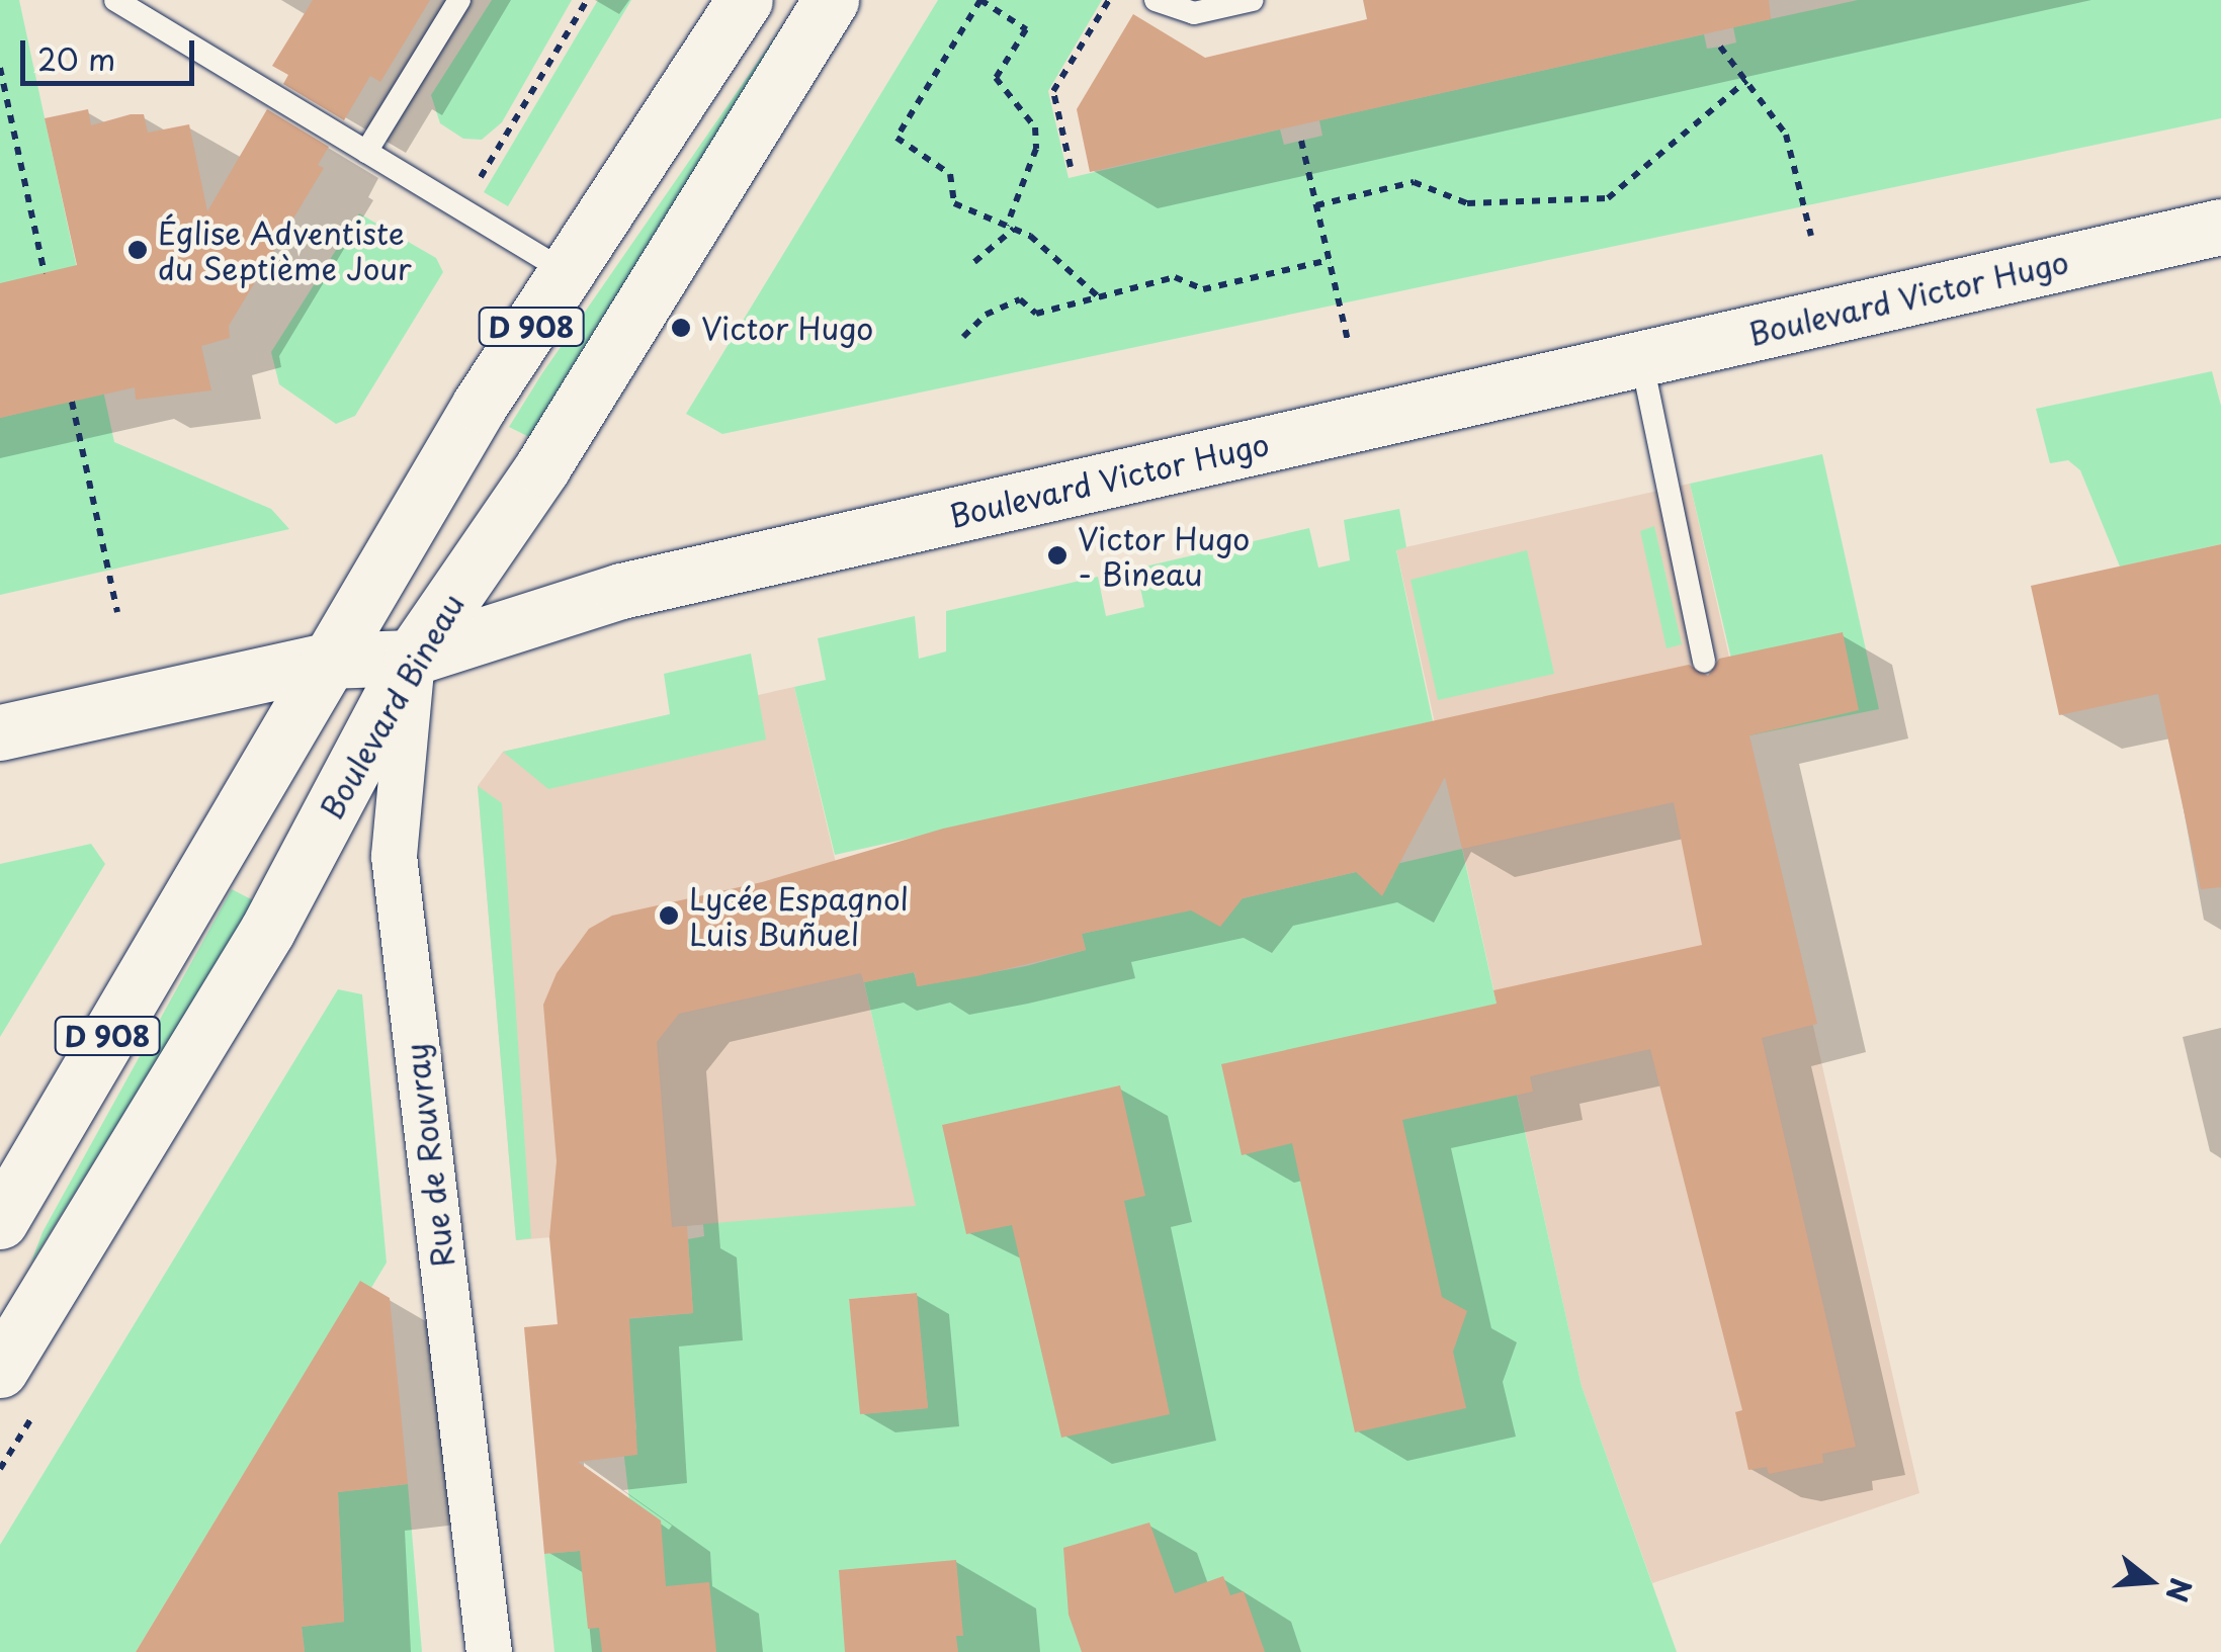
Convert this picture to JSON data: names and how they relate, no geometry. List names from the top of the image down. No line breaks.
{"streets":{"main road":["Boulevard Victor Hugo","D 908","Boulevard Bineau"],"street":["Rue de Rouvray"]},"crossings":[["Boulevard Victor Hugo","D 908"],["Boulevard Victor Hugo","Boulevard Bineau"],["Boulevard Victor Hugo","Rue de Rouvray"],["Boulevard Bineau","Rue de Rouvray"]],"places":["Église Adventiste du Septième Jour","Victor Hugo","Victor Hugo - Bineau","Lycée Espagnol Luis Buñuel"],"scale_bar":"20 m","north":"right"}
